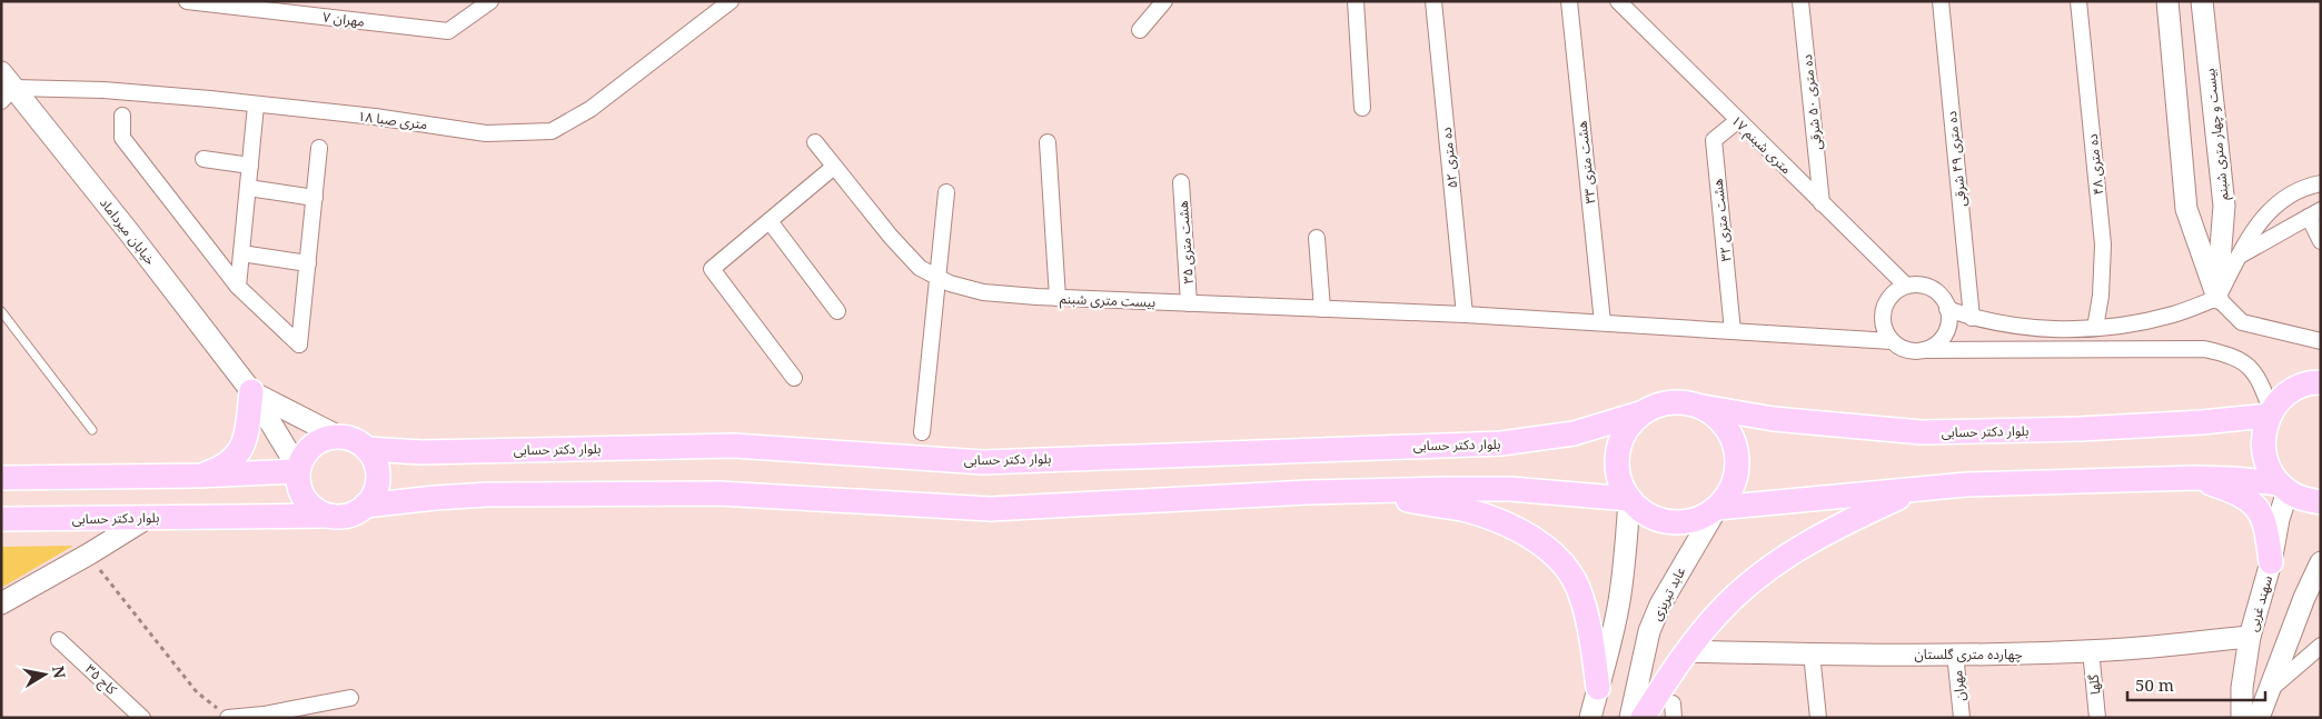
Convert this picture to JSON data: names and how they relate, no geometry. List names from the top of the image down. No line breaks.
{"streets":{"main road":["بیست و چهار متری شبنم","خیابان میرداماد","بلوار دکتر حسابی","عابد تبریزی","سهند غربی","چهارده متری گلستان"],"street":["مهران ۷","ده متری ۵۰ شرقی","متری صبا ۱۸","۱۷ متری شبنم","ده متری ۵۲","ده متری ۴۹ شرقی","هشت متری ۳۳","ده متری ۴۸","هشت متری ۳۲","هشت متری ۳۵","بیست متری شبنم","کاج ۳۵","گلها","مهران"]},"crossings":[["ده متری ۵۰ شرقی","۱۷ متری شبنم"],["متری صبا ۱۸","خیابان میرداماد"],["۱۷ متری شبنم","هشت متری ۳۲"],["۱۷ متری شبنم","بیست متری شبنم"],["ده متری ۵۲","بیست متری شبنم"],["هشت متری ۳۳","بیست متری شبنم"],["هشت متری ۳۲","بیست متری شبنم"],["خیابان میرداماد","بلوار دکتر حسابی"],["هشت متری ۳۵","بیست متری شبنم"],["بلوار دکتر حسابی","عابد تبریزی"],["سهند غربی","چهارده متری گلستان"],["چهارده متری گلستان","گلها"],["چهارده متری گلستان","مهران"]],"scale_bar":"50 m","north":"right"}
